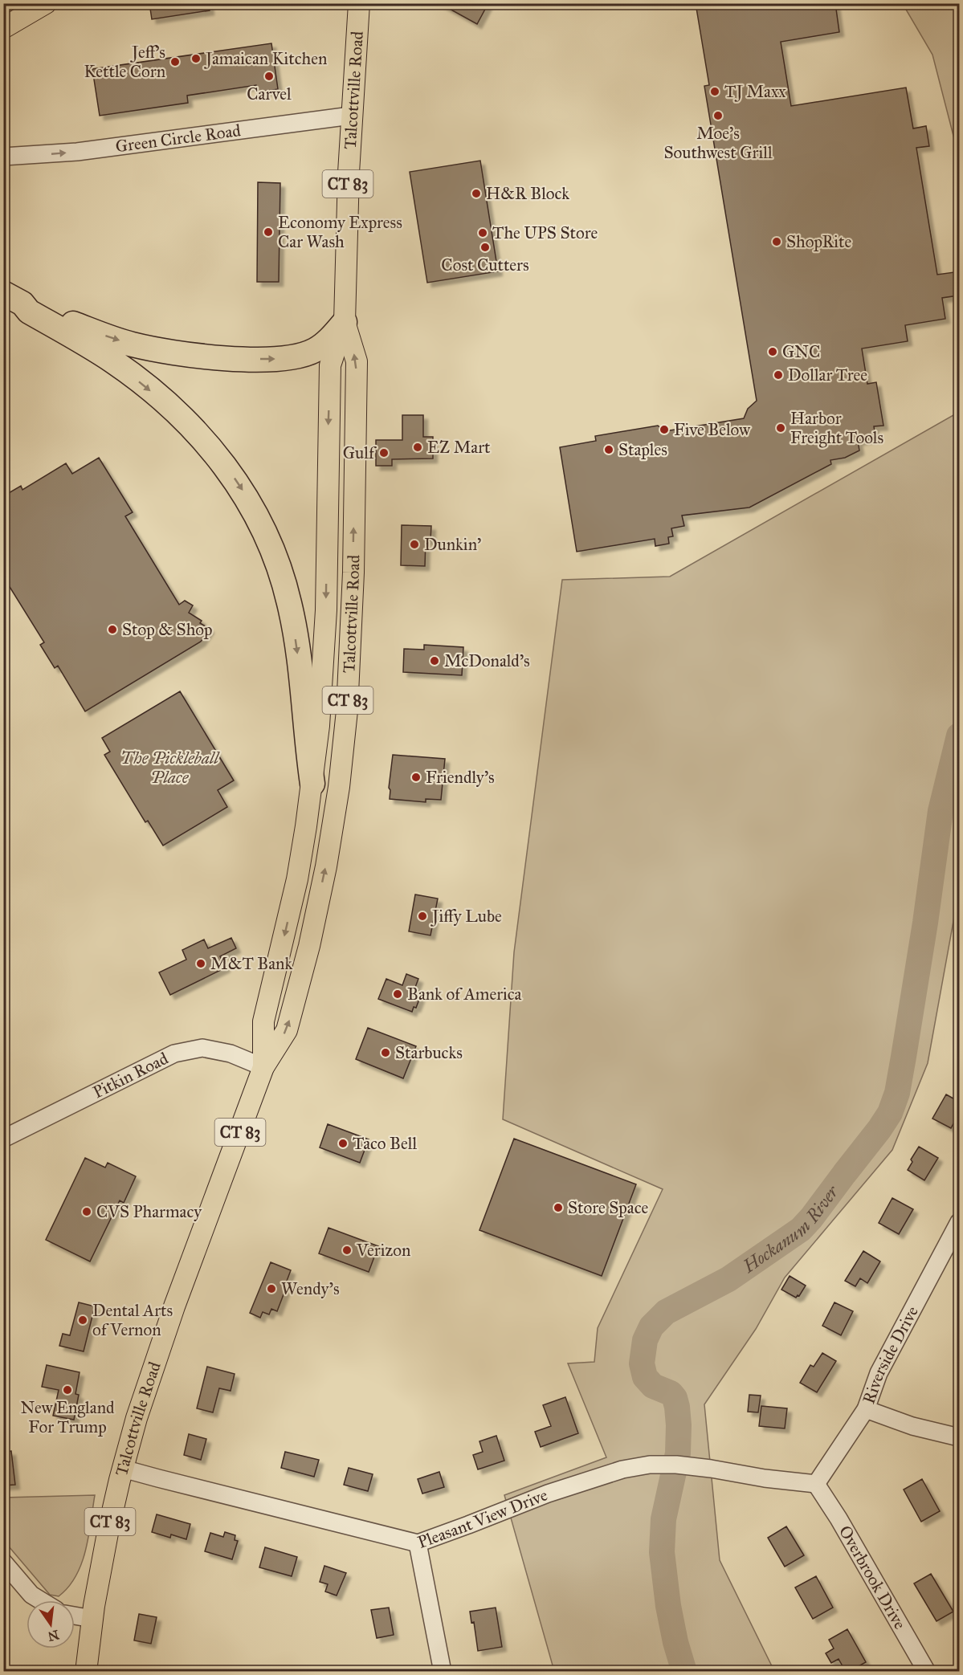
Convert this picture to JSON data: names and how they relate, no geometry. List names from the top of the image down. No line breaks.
{"streets":{"main road":["Talcottville Road","CT 83"],"street":["Green Circle Road","Pitkin Road","Riverside Drive","Pleasant View Drive","Overbrook Drive"]},"crossings":[["Talcottville Road","Green Circle Road"],["Talcottville Road","Pitkin Road"],["Talcottville Road","Pleasant View Drive"],["Riverside Drive","Pleasant View Drive"],["Riverside Drive","Overbrook Drive"],["Pleasant View Drive","Overbrook Drive"]],"one_way":["Green Circle Road"],"water":["Hockanum River"],"parks":["The Pickleball Place"],"places":["Jamaican Kitchen","Jeff's Kettle Corn","Carvel","TJ Maxx","Moe's Southwest Grill","H&R Block","Economy Express Car Wash","The UPS Store","ShopRite","Cost Cutters","GNC","Dollar Tree","Harbor Freight Tools","Five Below","EZ Mart","Staples","Gulf","Dunkin'","Stop & Shop","McDonald's","Friendly's","Jiffy Lube","M&T Bank","Bank of America","Starbucks","Taco Bell","Store Space","CVS Pharmacy","Verizon","Wendy's","Dental Arts of Vernon","New England For Trump"],"north":"bottom"}
